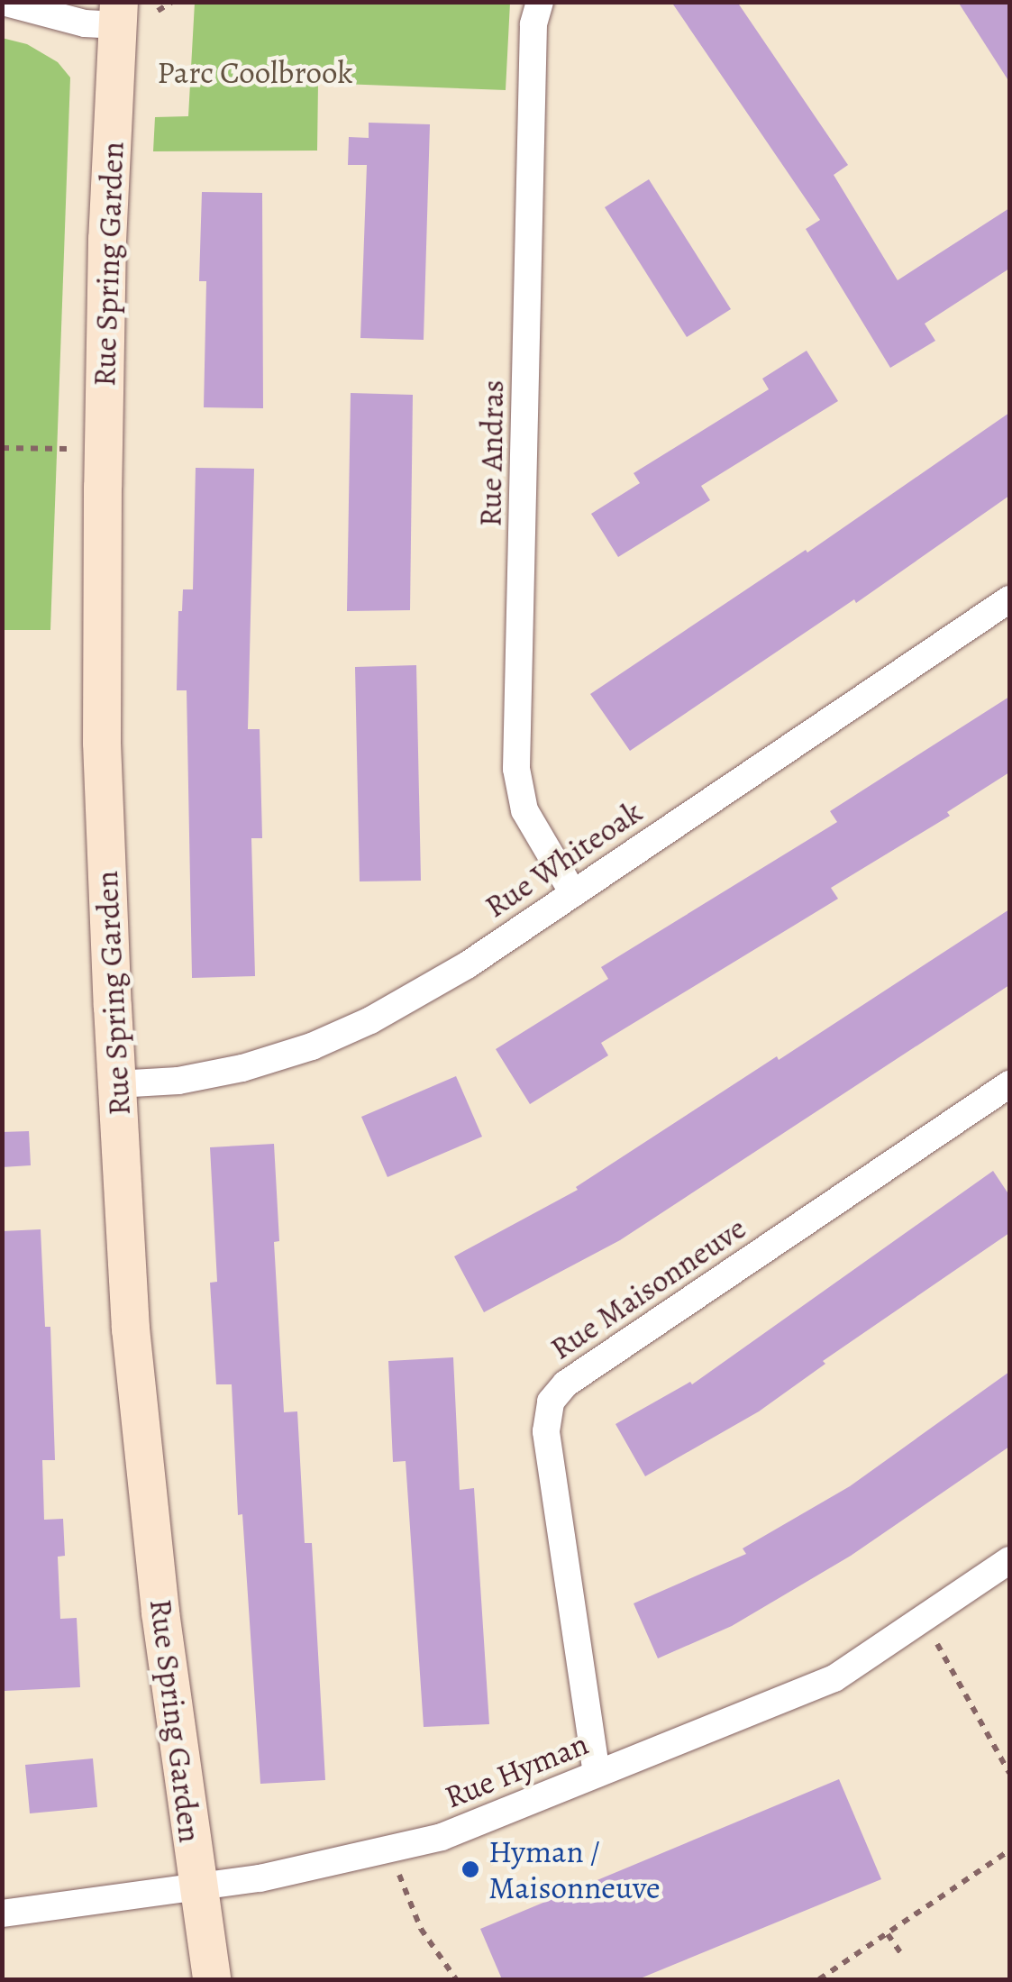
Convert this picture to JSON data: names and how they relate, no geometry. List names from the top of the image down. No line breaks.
{"streets":{"street":["Rue Spring Garden","Rue Andras","Rue Whiteoak","Rue Maisonneuve","Rue Hyman"]},"crossings":[["Rue Spring Garden","Rue Whiteoak"],["Rue Spring Garden","Rue Hyman"],["Rue Andras","Rue Whiteoak"],["Rue Maisonneuve","Rue Hyman"]],"parks":["Parc Coolbrook"],"places":["Hyman / Maisonneuve"]}
